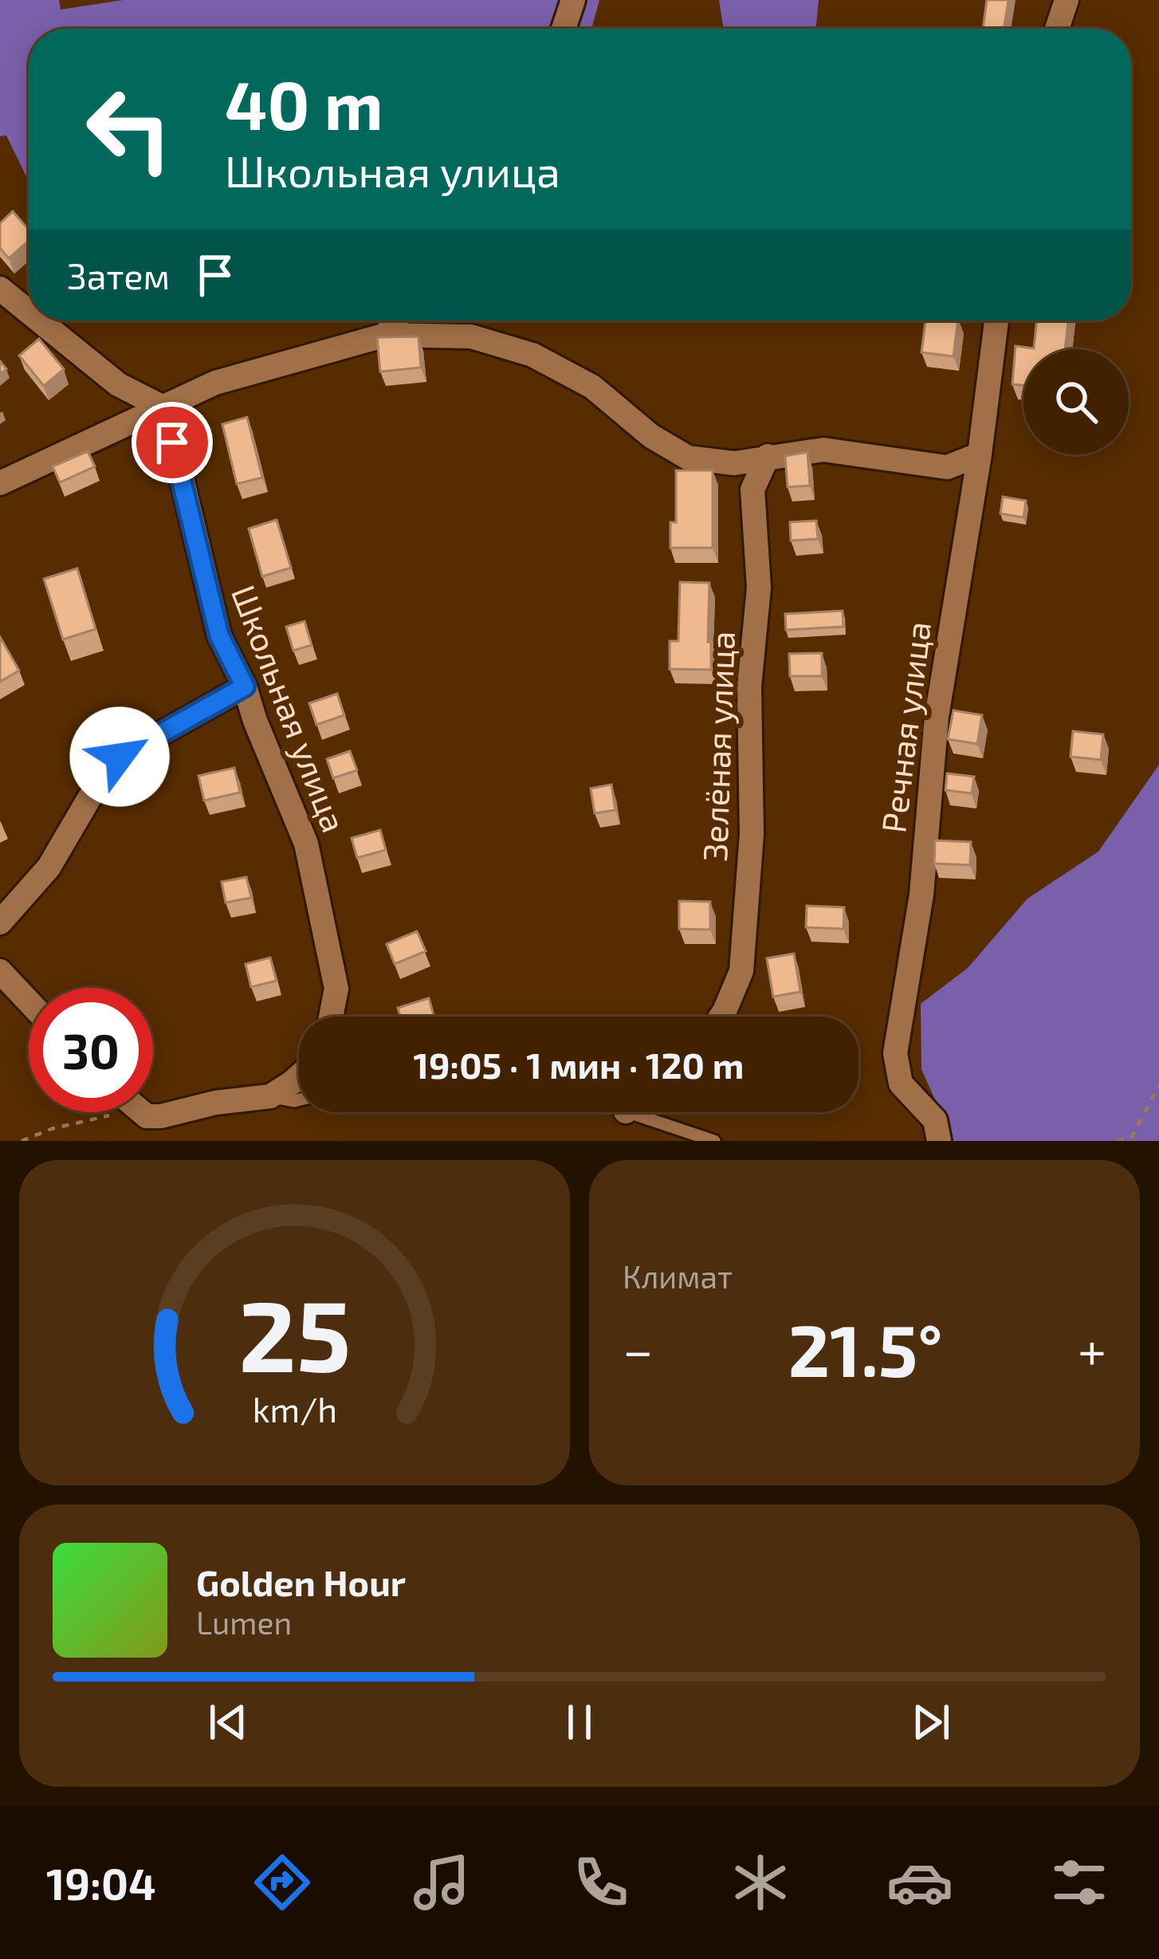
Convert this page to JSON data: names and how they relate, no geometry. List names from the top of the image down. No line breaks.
{"streets":{"street":["Школьная улица","Речная улица","Зелёная улица"]},"page":{"turn":["40 m","Школьная улица"],"then":"Затем","limit":"30","trip":"19:05 · 1 мин · 120 m","tile":"Климат","heat":["−","21.5°","+"],"song":["Golden Hour","Lumen"],"tabs":"19:04","gauge":["25","km/h"]}}
